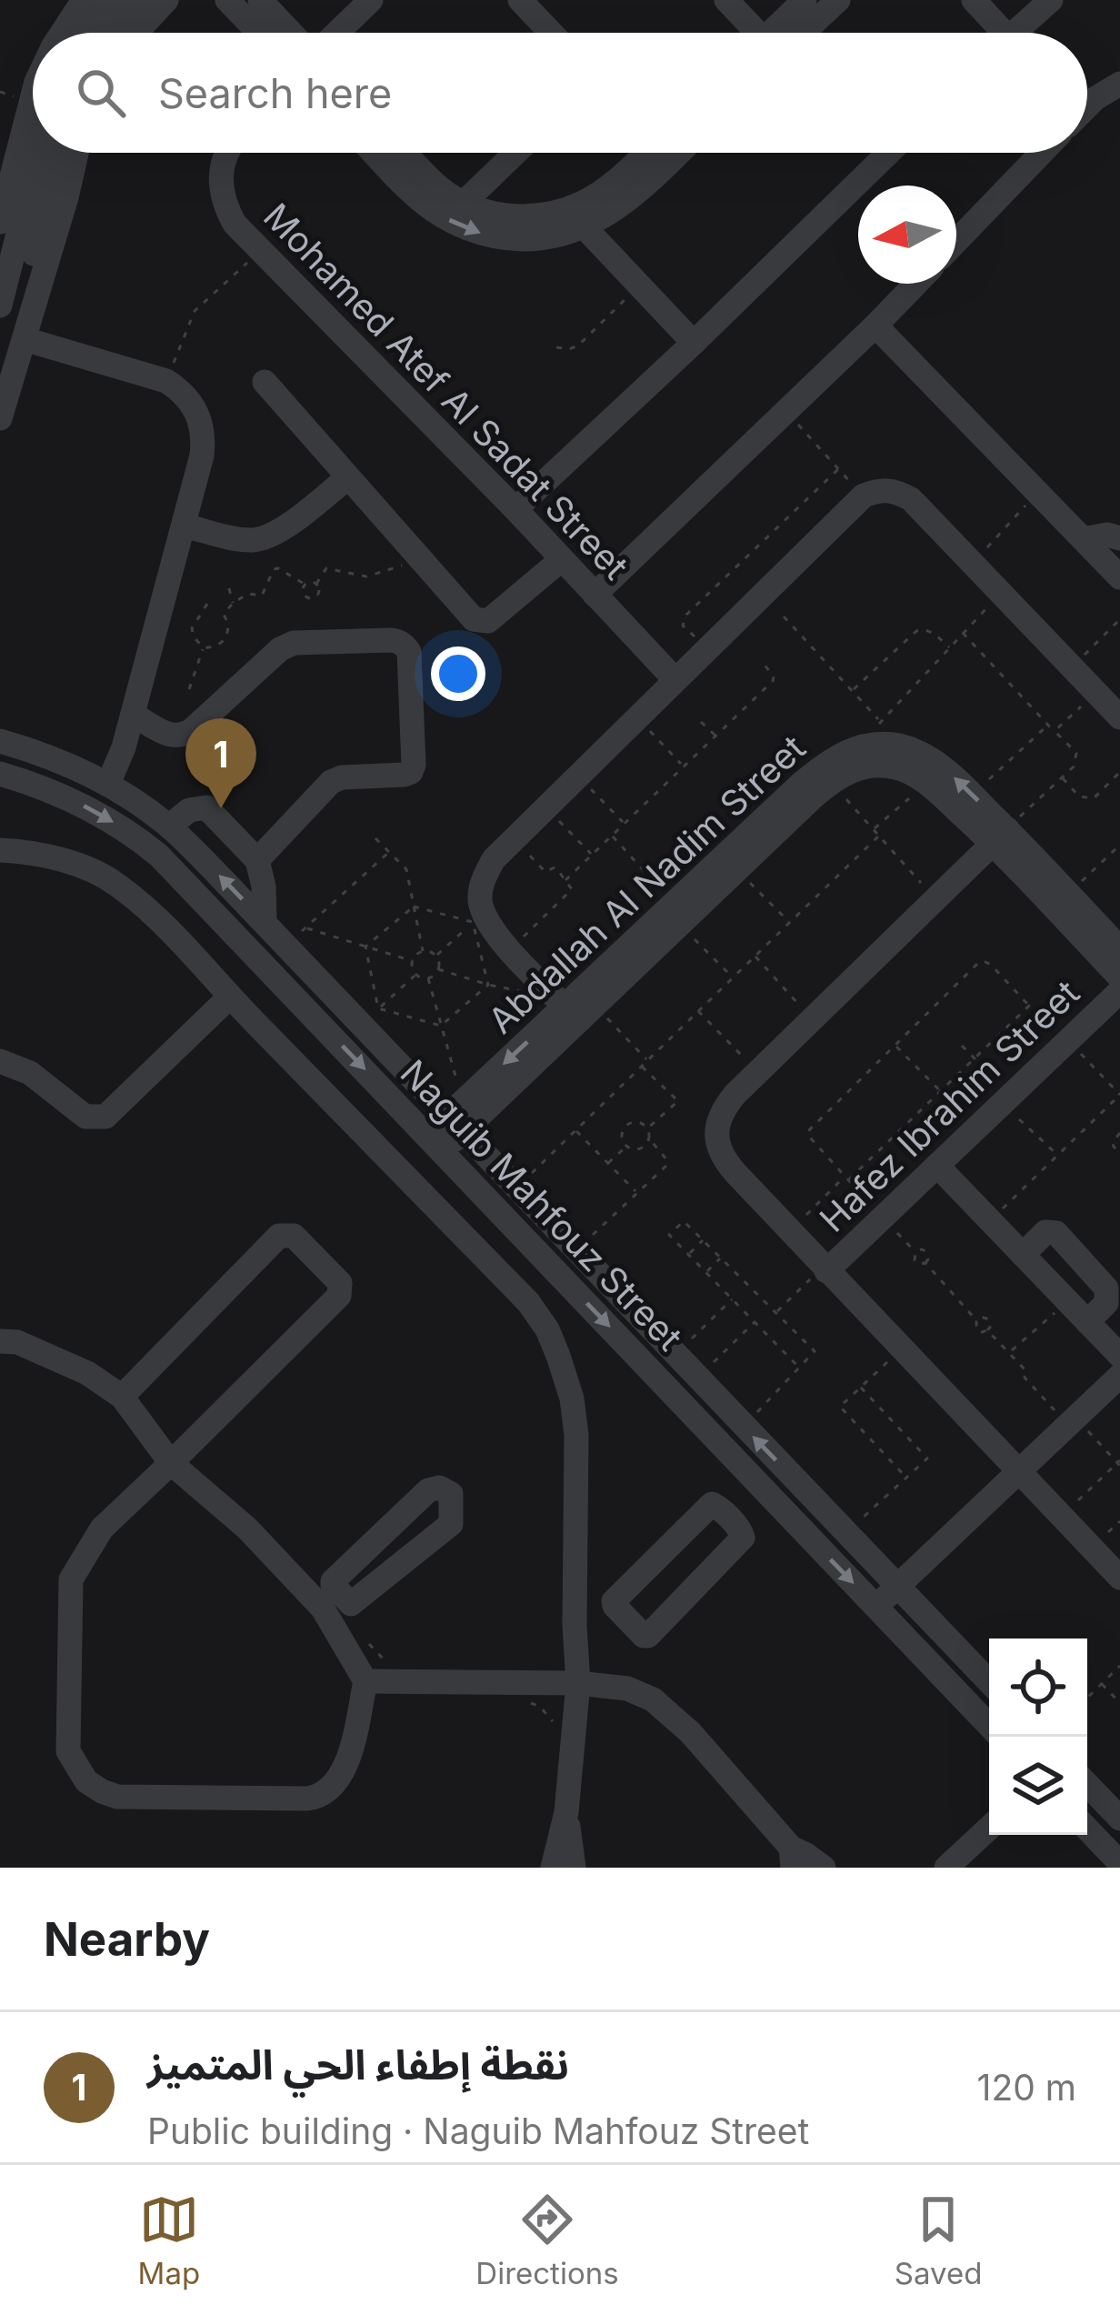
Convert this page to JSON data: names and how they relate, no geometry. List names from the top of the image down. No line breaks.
{"streets":{"street":["Mohamed Atef Al Sadat Street","Abdallah Al Nadim Street","Hafez Ibrahim Street","Naguib Mahfouz Street"]},"crossings":[["Abdallah Al Nadim Street","Naguib Mahfouz Street"]],"north":"left","page":{"search":"Search here","pins":"1","heading":"Nearby","list":[{"mark":"1","name":"نقطة إطفاء الحي المتميز","note":"Public building · Naguib Mahfouz Street","value":"120 m"}],"nav":["Map","Directions","Saved"]}}
